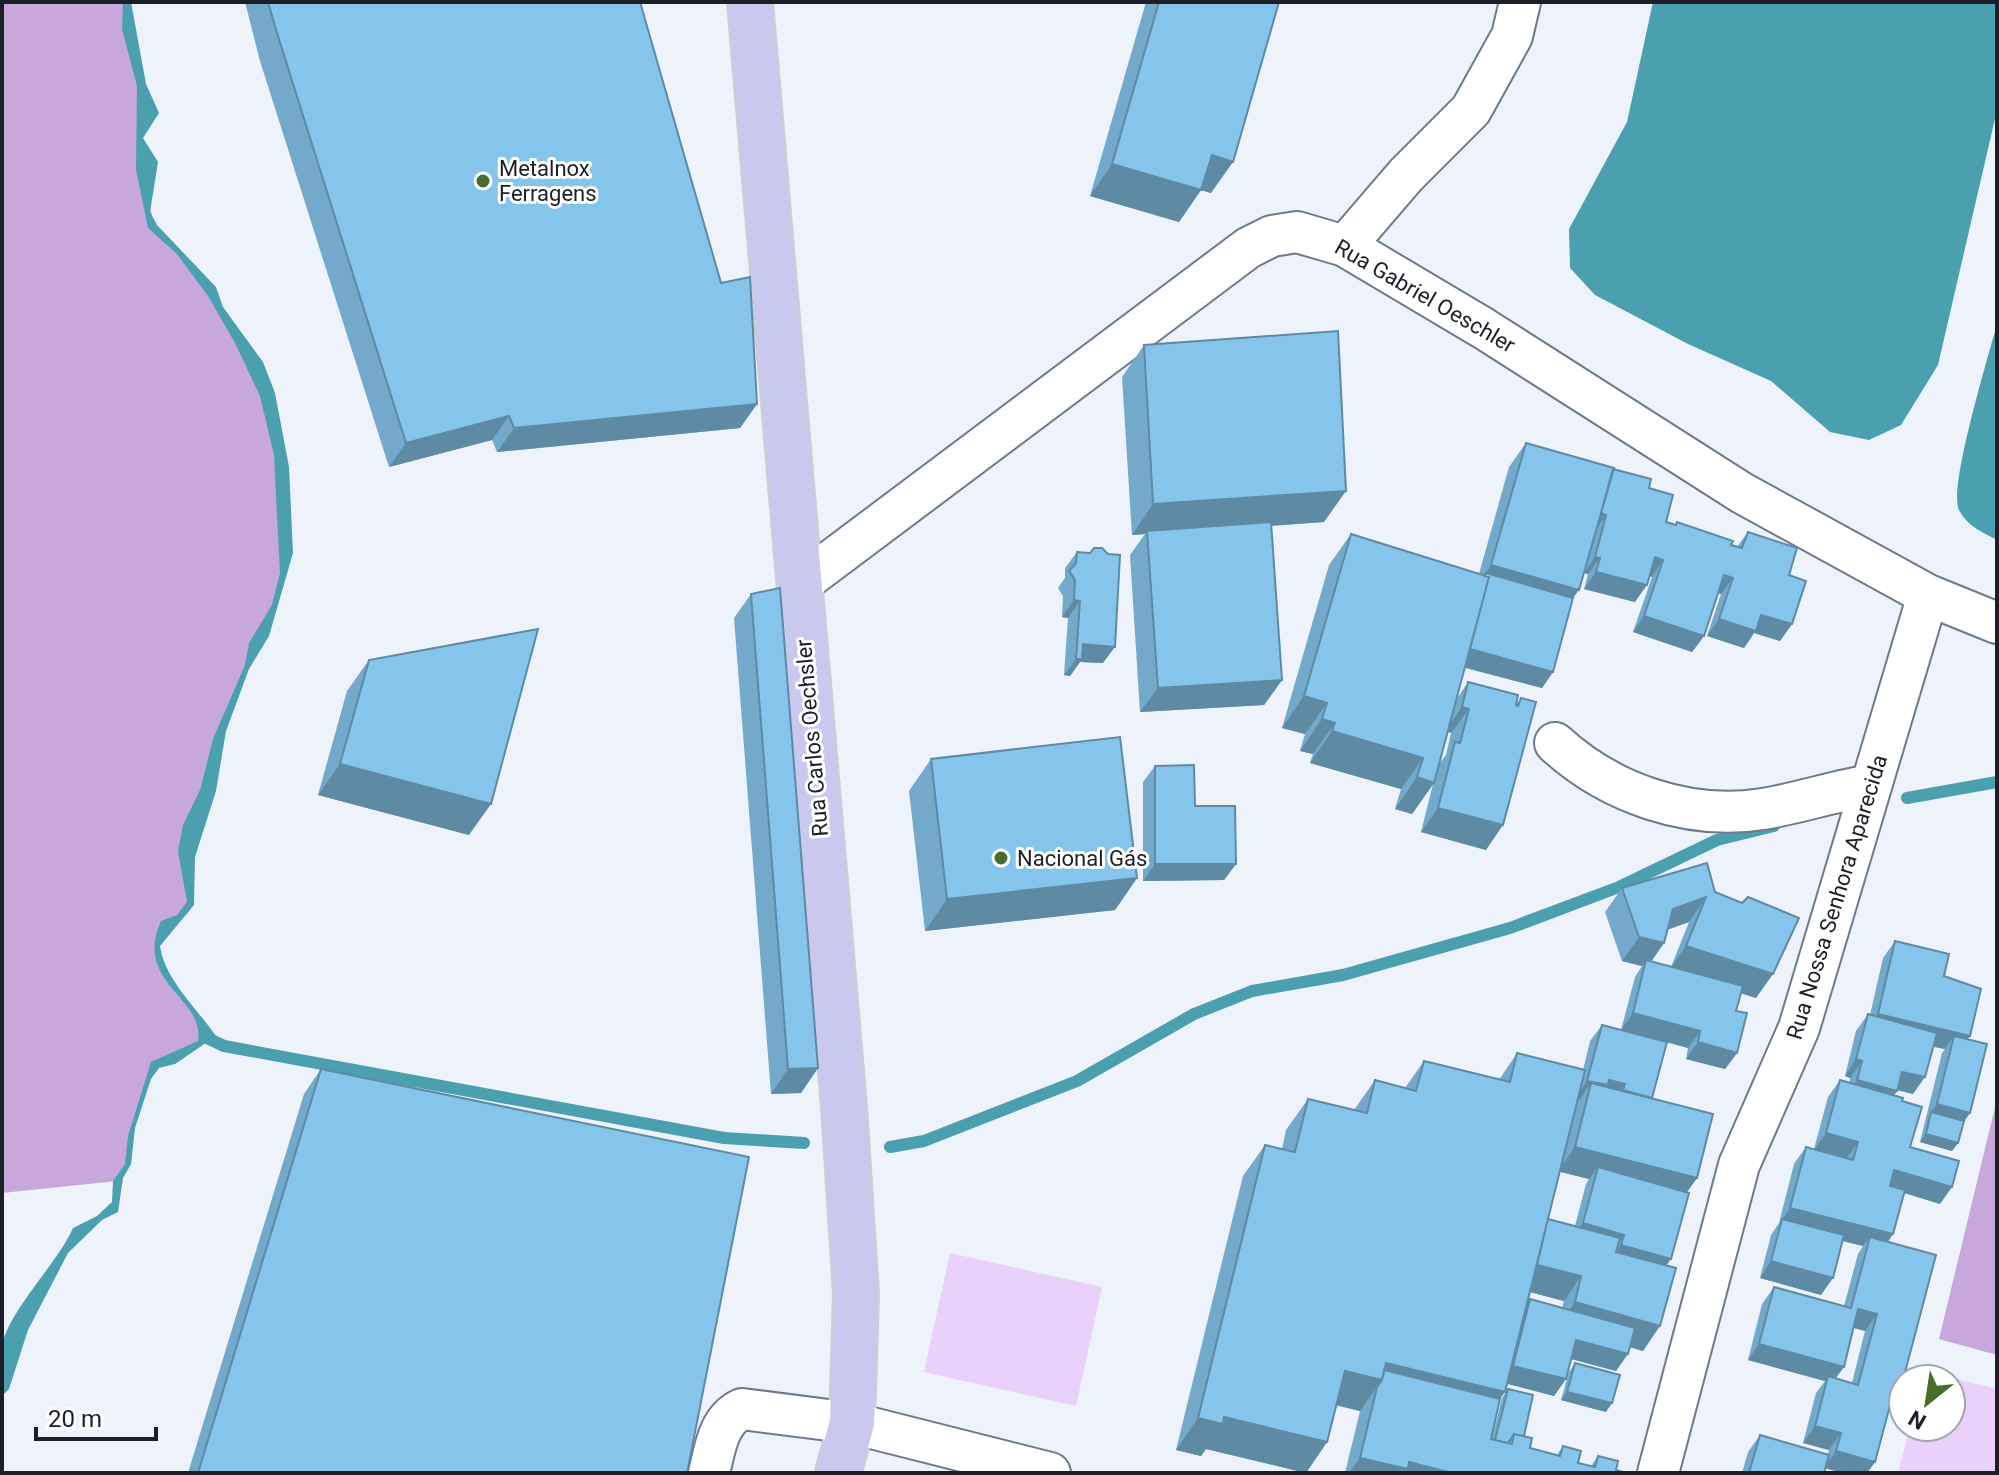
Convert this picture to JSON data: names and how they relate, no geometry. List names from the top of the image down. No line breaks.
{"streets":{"main road":["Rua Carlos Oechsler"],"street":["Rua Gabriel Oeschler","Rua Nossa Senhora Aparecida"]},"crossings":[["Rua Gabriel Oeschler","Rua Carlos Oechsler"],["Rua Gabriel Oeschler","Rua Nossa Senhora Aparecida"]],"places":["Metalnox Ferragens","Nacional Gás"],"scale_bar":"20 m","north":"bottom left"}
